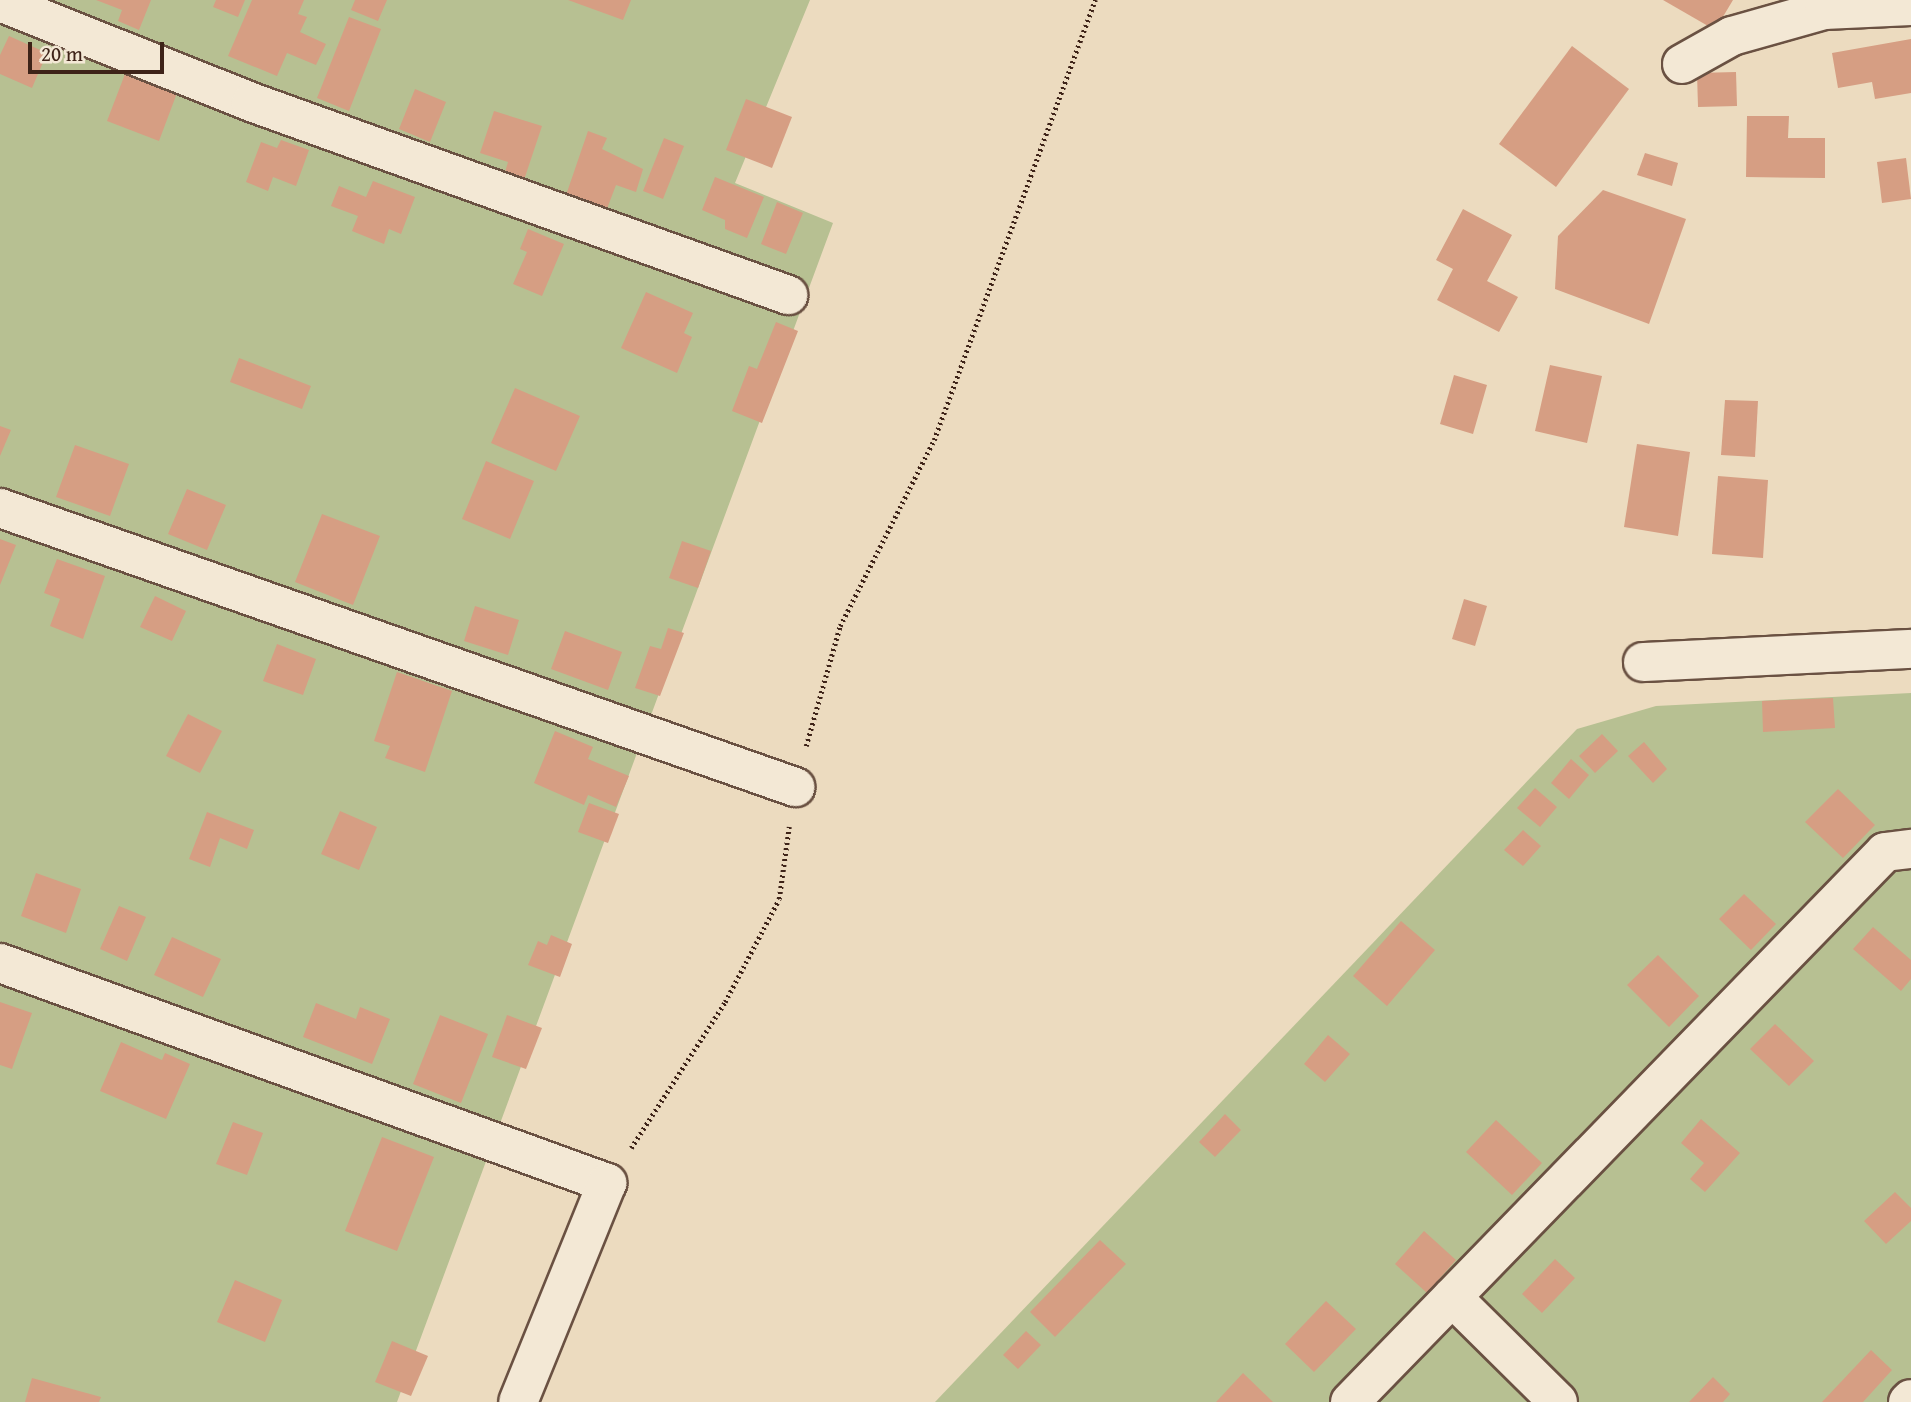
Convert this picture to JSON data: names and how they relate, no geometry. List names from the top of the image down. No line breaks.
{"scale_bar":"20 m"}
